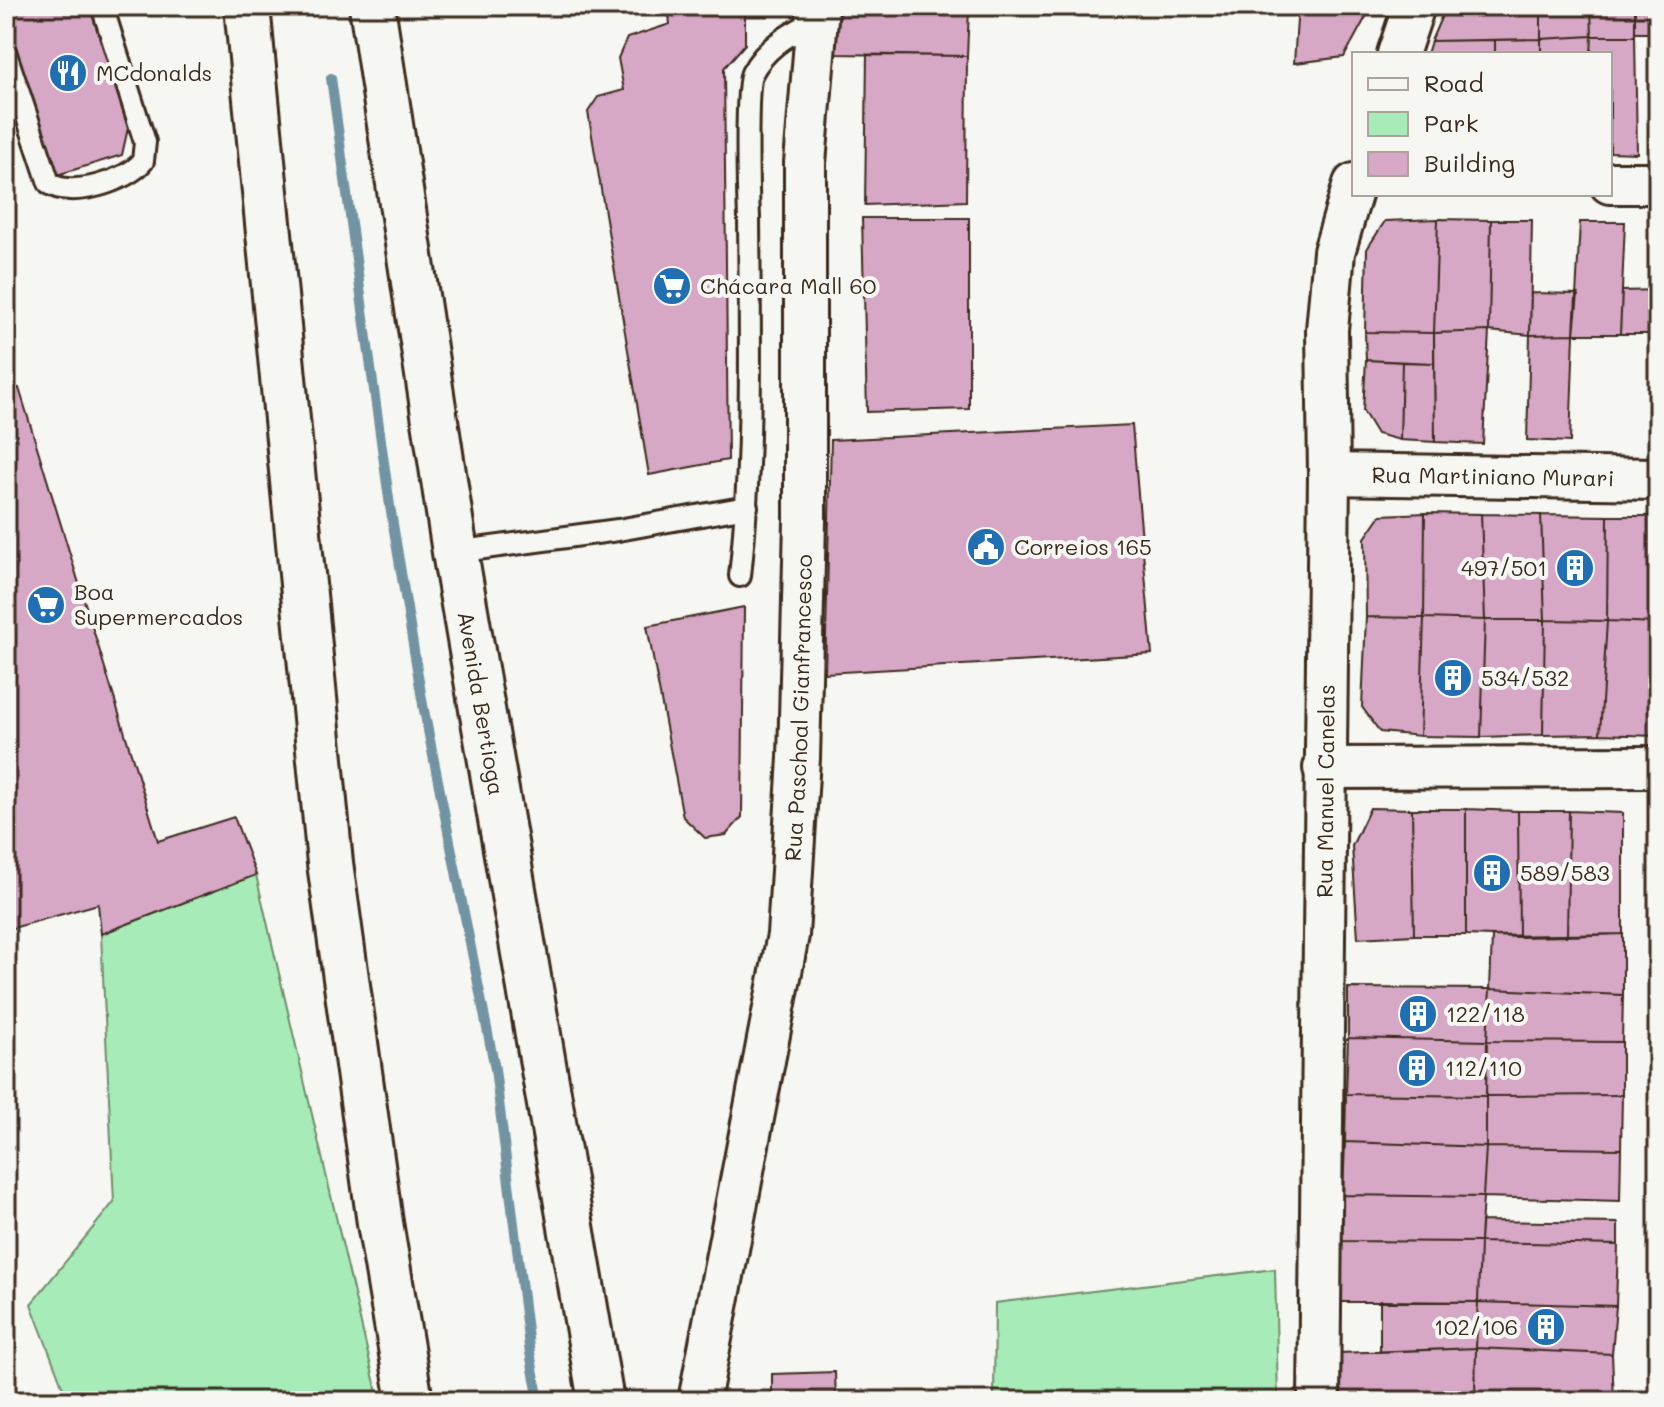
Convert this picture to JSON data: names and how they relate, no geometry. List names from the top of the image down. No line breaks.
{"streets":{"street":["Rua Martiniano Murari","Avenida Bertioga","Rua Paschoal Gianfrancesco","Rua Manuel Canelas"]},"crossings":[["Rua Martiniano Murari","Rua Manuel Canelas"]],"places":{"restaurant":["MCdonalds"],"supermarket":["Chácara Mall 60","Boa Supermercados"],"public building":["Correios 165"],"building":["497/501","534/532","589/583","122/118","112/110","102/106"]},"legend":["Road","Park","Building"]}
